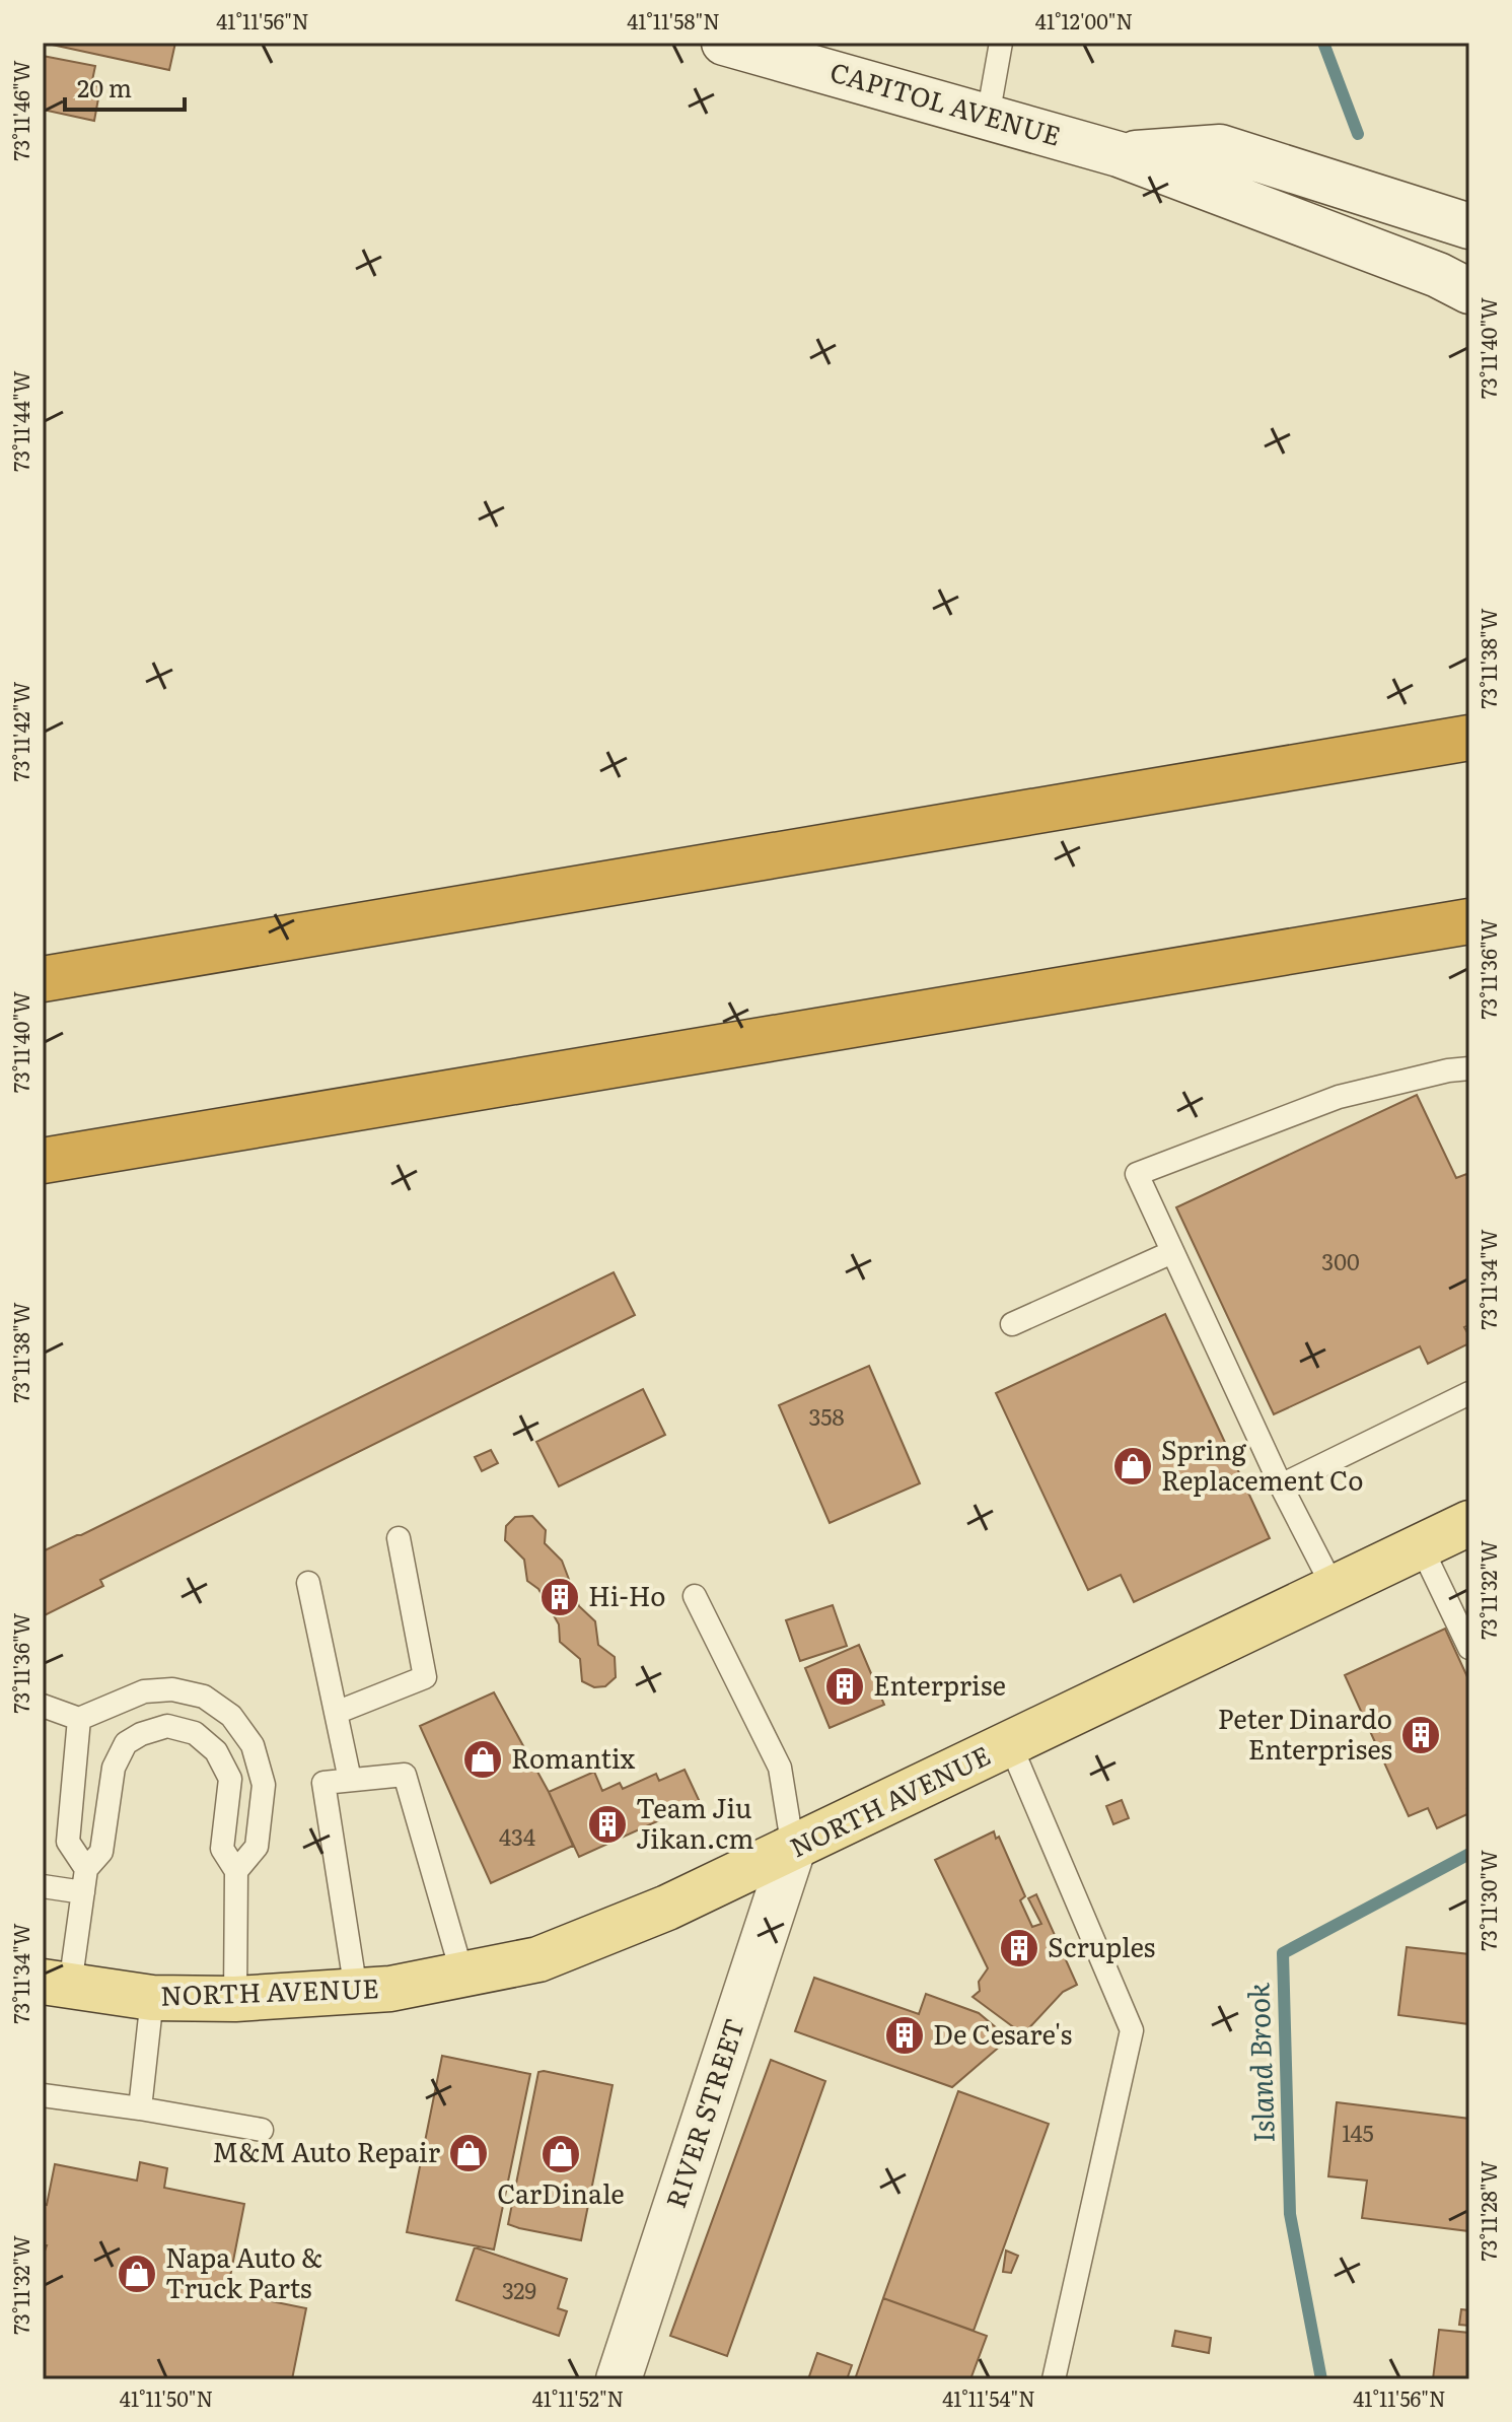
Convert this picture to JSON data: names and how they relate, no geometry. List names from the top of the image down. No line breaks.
{"streets":{"main road":["CAPITOL AVENUE","NORTH AVENUE","RIVER STREET"]},"crossings":[["NORTH AVENUE","RIVER STREET"]],"water":["Island Brook"],"places":{"shop":["Spring Replacement Co","Romantix","M&M Auto Repair","CarDinale","Napa Auto & Truck Parts"],"building":["Hi-Ho","Enterprise","Peter Dinardo Enterprises","Team Jiu Jikan.cm","Scruples","De Cesare's"]},"house_numbers":["300","358","434","145","329"],"scale_bar":"20 m","coordinates":["41°11'56\"N","41°11'58\"N","41°12'00\"N","73°11'46\"W","73°11'40\"W","73°11'44\"W","73°11'38\"W","73°11'42\"W","73°11'36\"W","73°11'34\"W","73°11'32\"W","73°11'30\"W","73°11'28\"W","41°11'50\"N","41°11'52\"N","41°11'54\"N"]}
